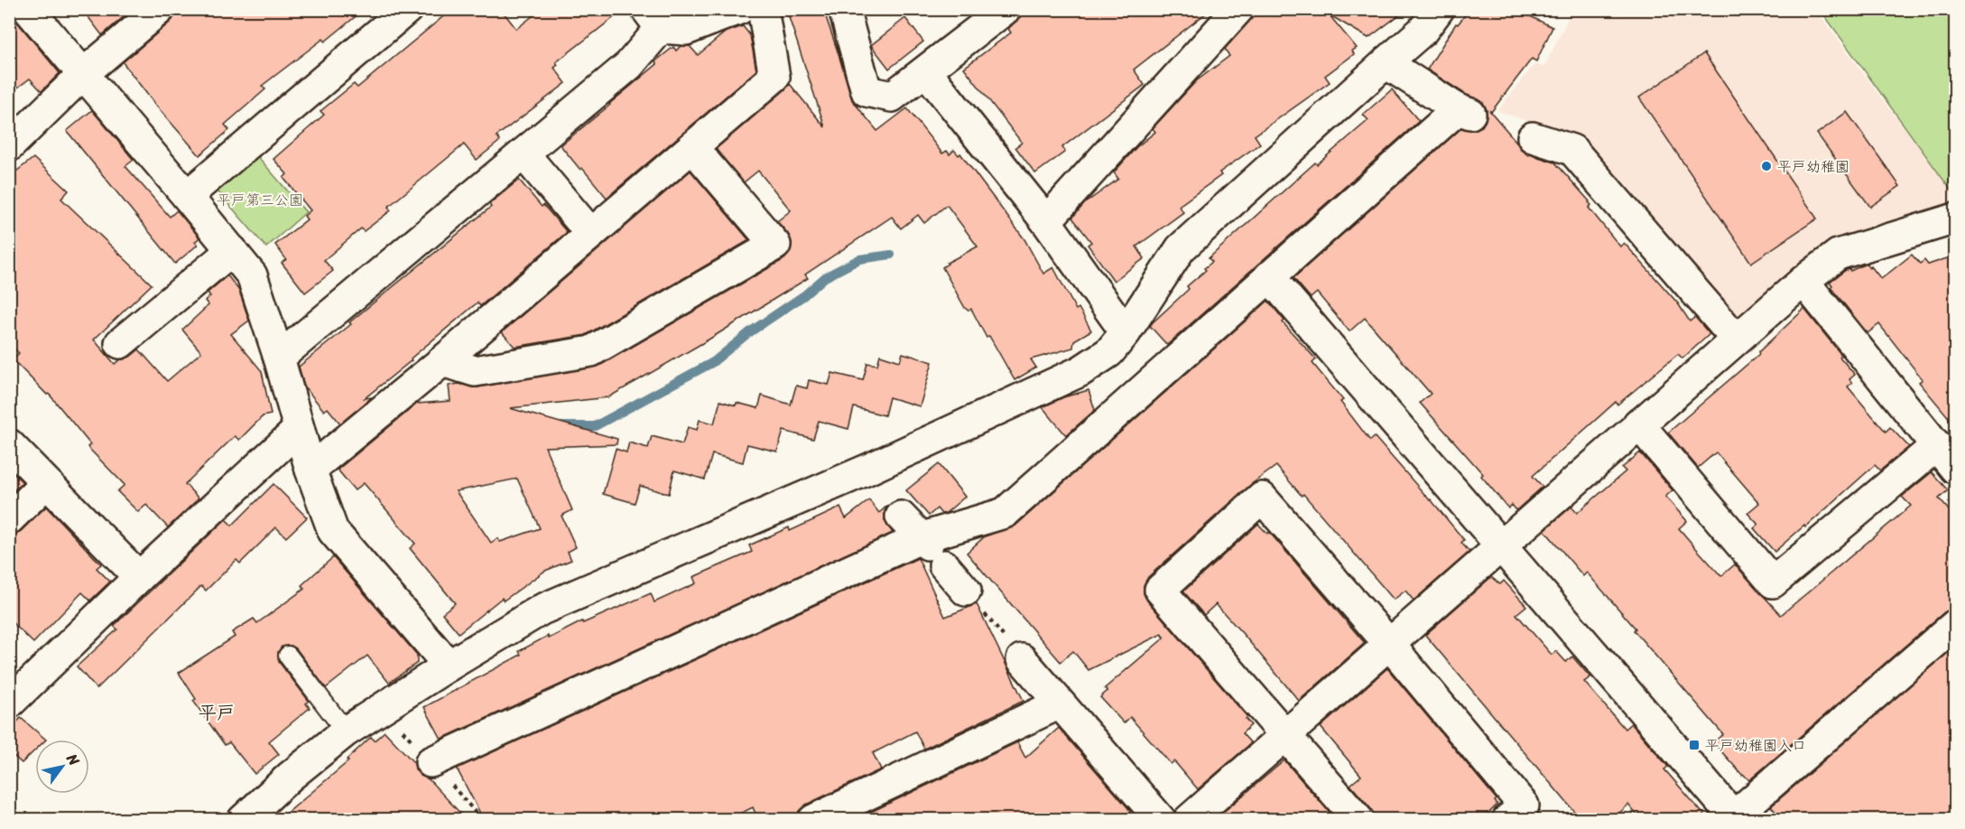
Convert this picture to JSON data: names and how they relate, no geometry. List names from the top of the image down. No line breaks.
{"districts":["平戸"],"parks":["平戸第三公園"],"places":{"other":["平戸幼稚園"],"transit":["平戸幼稚園入口"]},"north":"top right"}
